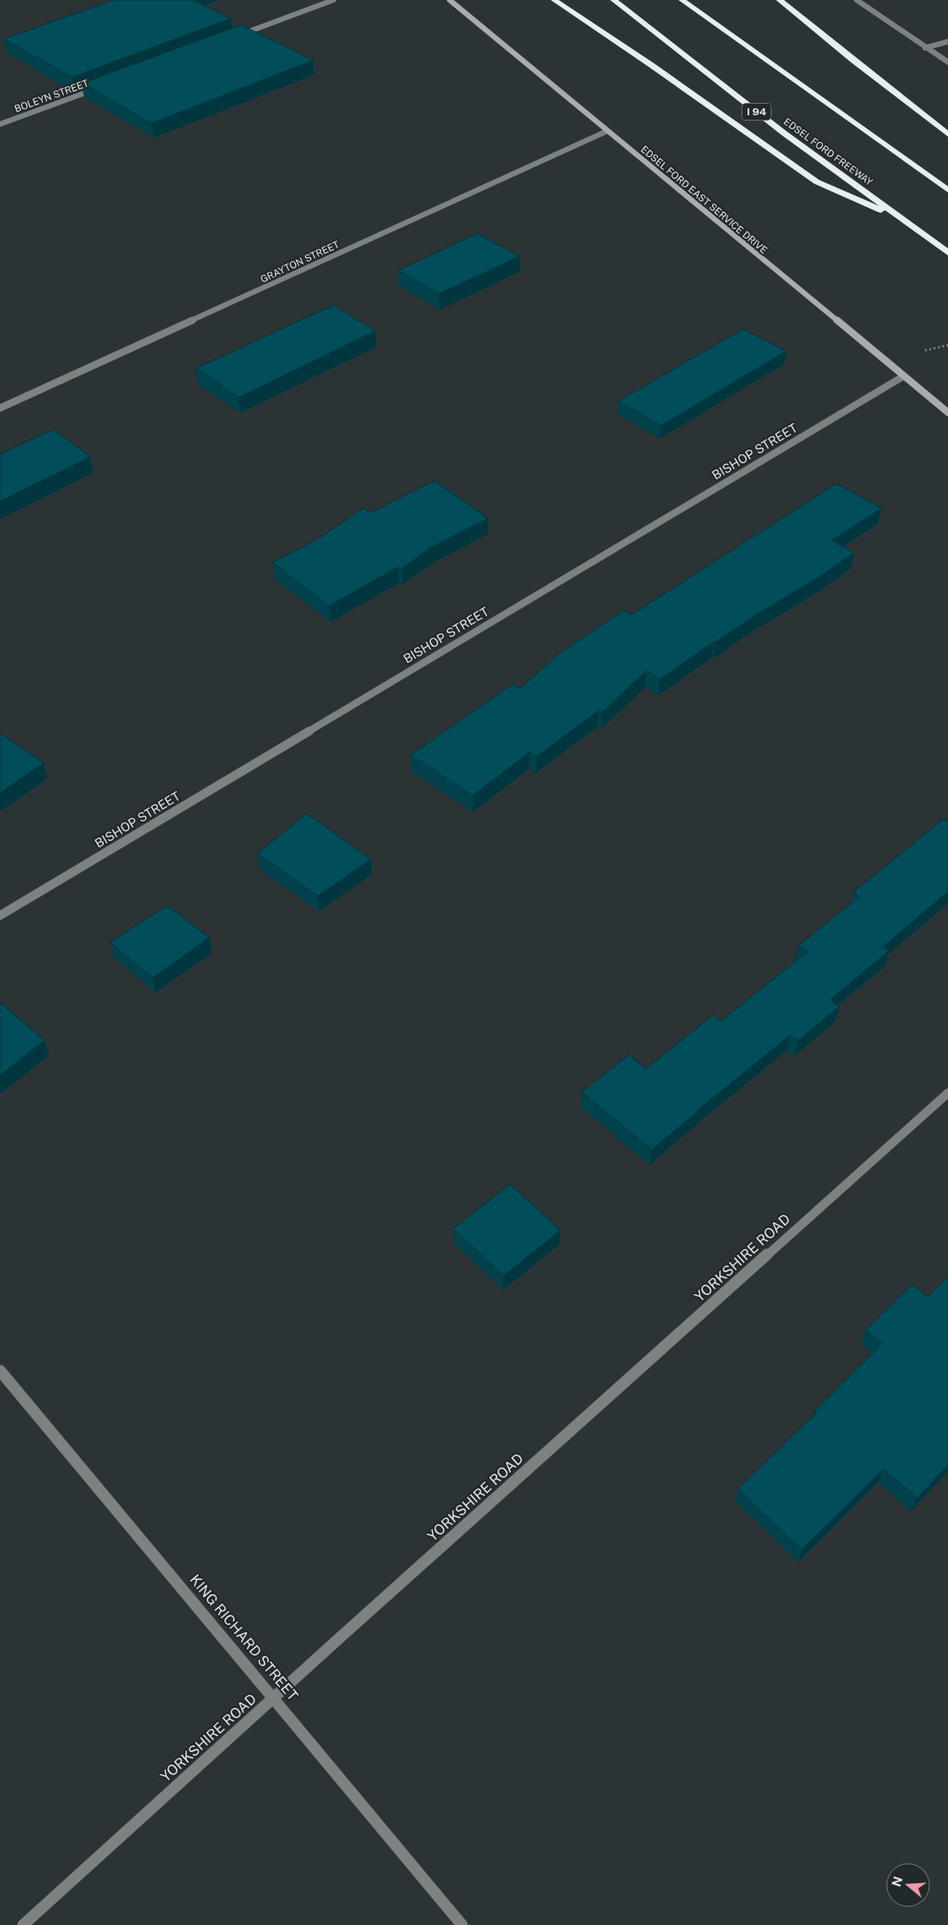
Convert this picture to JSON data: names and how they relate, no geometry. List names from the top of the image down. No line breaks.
{"streets":{"highway":["I 94","EDSEL FORD FREEWAY"],"street":["BOLEYN STREET","EDSEL FORD EAST SERVICE DRIVE","GRAYTON STREET","BISHOP STREET","YORKSHIRE ROAD","KING RICHARD STREET"]},"crossings":[["EDSEL FORD EAST SERVICE DRIVE","GRAYTON STREET"],["EDSEL FORD EAST SERVICE DRIVE","BISHOP STREET"],["YORKSHIRE ROAD","KING RICHARD STREET"]],"north":"left"}
